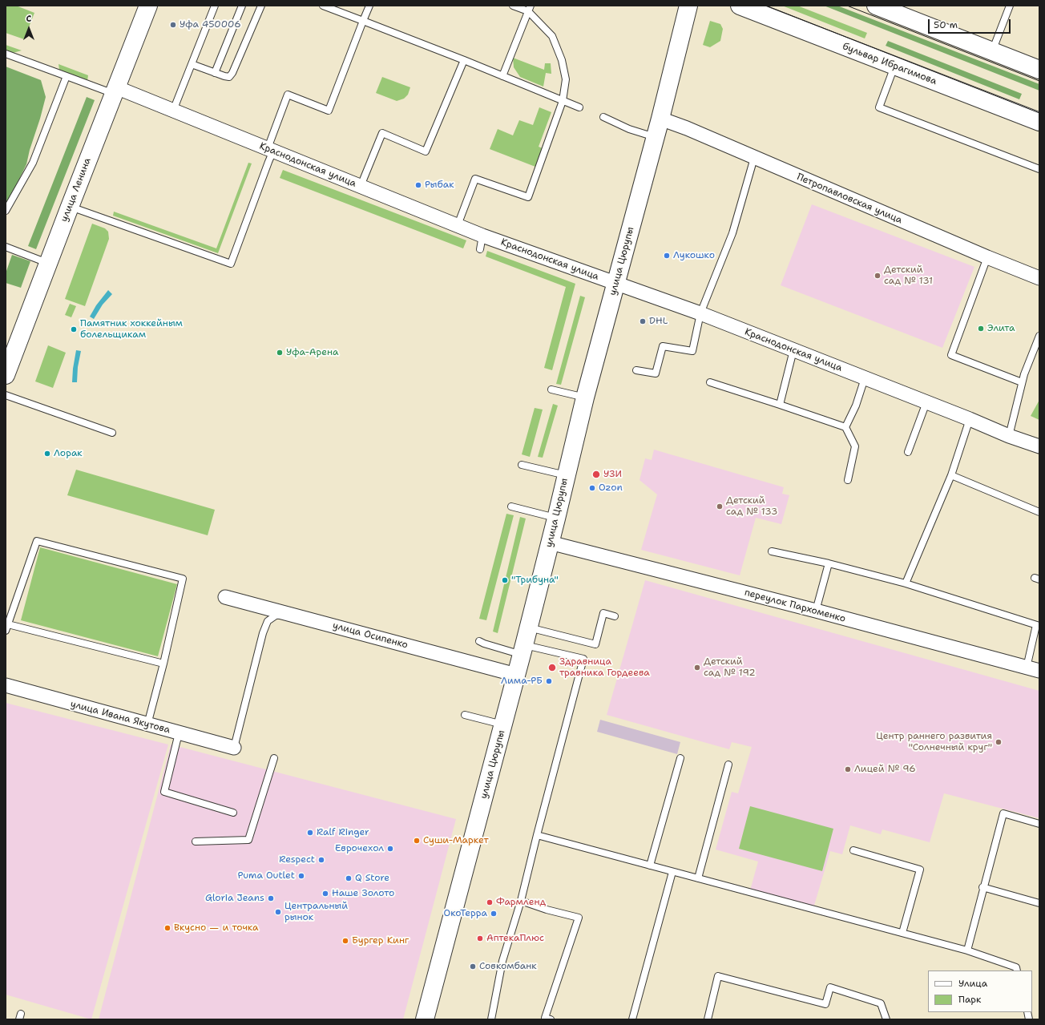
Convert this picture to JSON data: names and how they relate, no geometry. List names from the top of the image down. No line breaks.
{"streets":{"main road":["бульвар Ибрагимова","улица Ленина","улица Цюрупы"],"street":["Краснодонская улица","Петропавловская улица","переулок Пархоменко","улица Осипенко","улица Ивана Якутова"]},"crossings":[["Краснодонская улица","улица Ленина"],["Краснодонская улица","улица Цюрупы"],["Петропавловская улица","улица Цюрупы"],["улица Цюрупы","переулок Пархоменко"],["улица Цюрупы","улица Осипенко"]],"places":["Уфа 450006","Рыбак","Лукошко","Детский сад № 131","DHL","Элита","Памятник хоккейным болельщикам","Уфа-Арена","Лорак","УЗИ","Ozon","Детский сад № 133","\"Трибуна\"","Здравница травника Гордеева","Детский сад № 192","Лима-РБ","Центр раннего развития \"Солнечный круг\"","Лицей № 96","Ralf Ringer","Суши-Маркет","Еврочехол","Respect","Puma Outlet","Q Store","Наше Золото","Gloria Jeans","Фармленд","Центральный рынок","ОкоТерра","Вкусно — и точка","АптекаПлюс","Бургер Кинг","Совкомбанк"],"legend":["Улица","Парк"],"scale_bar":"50 m","north":"top"}
